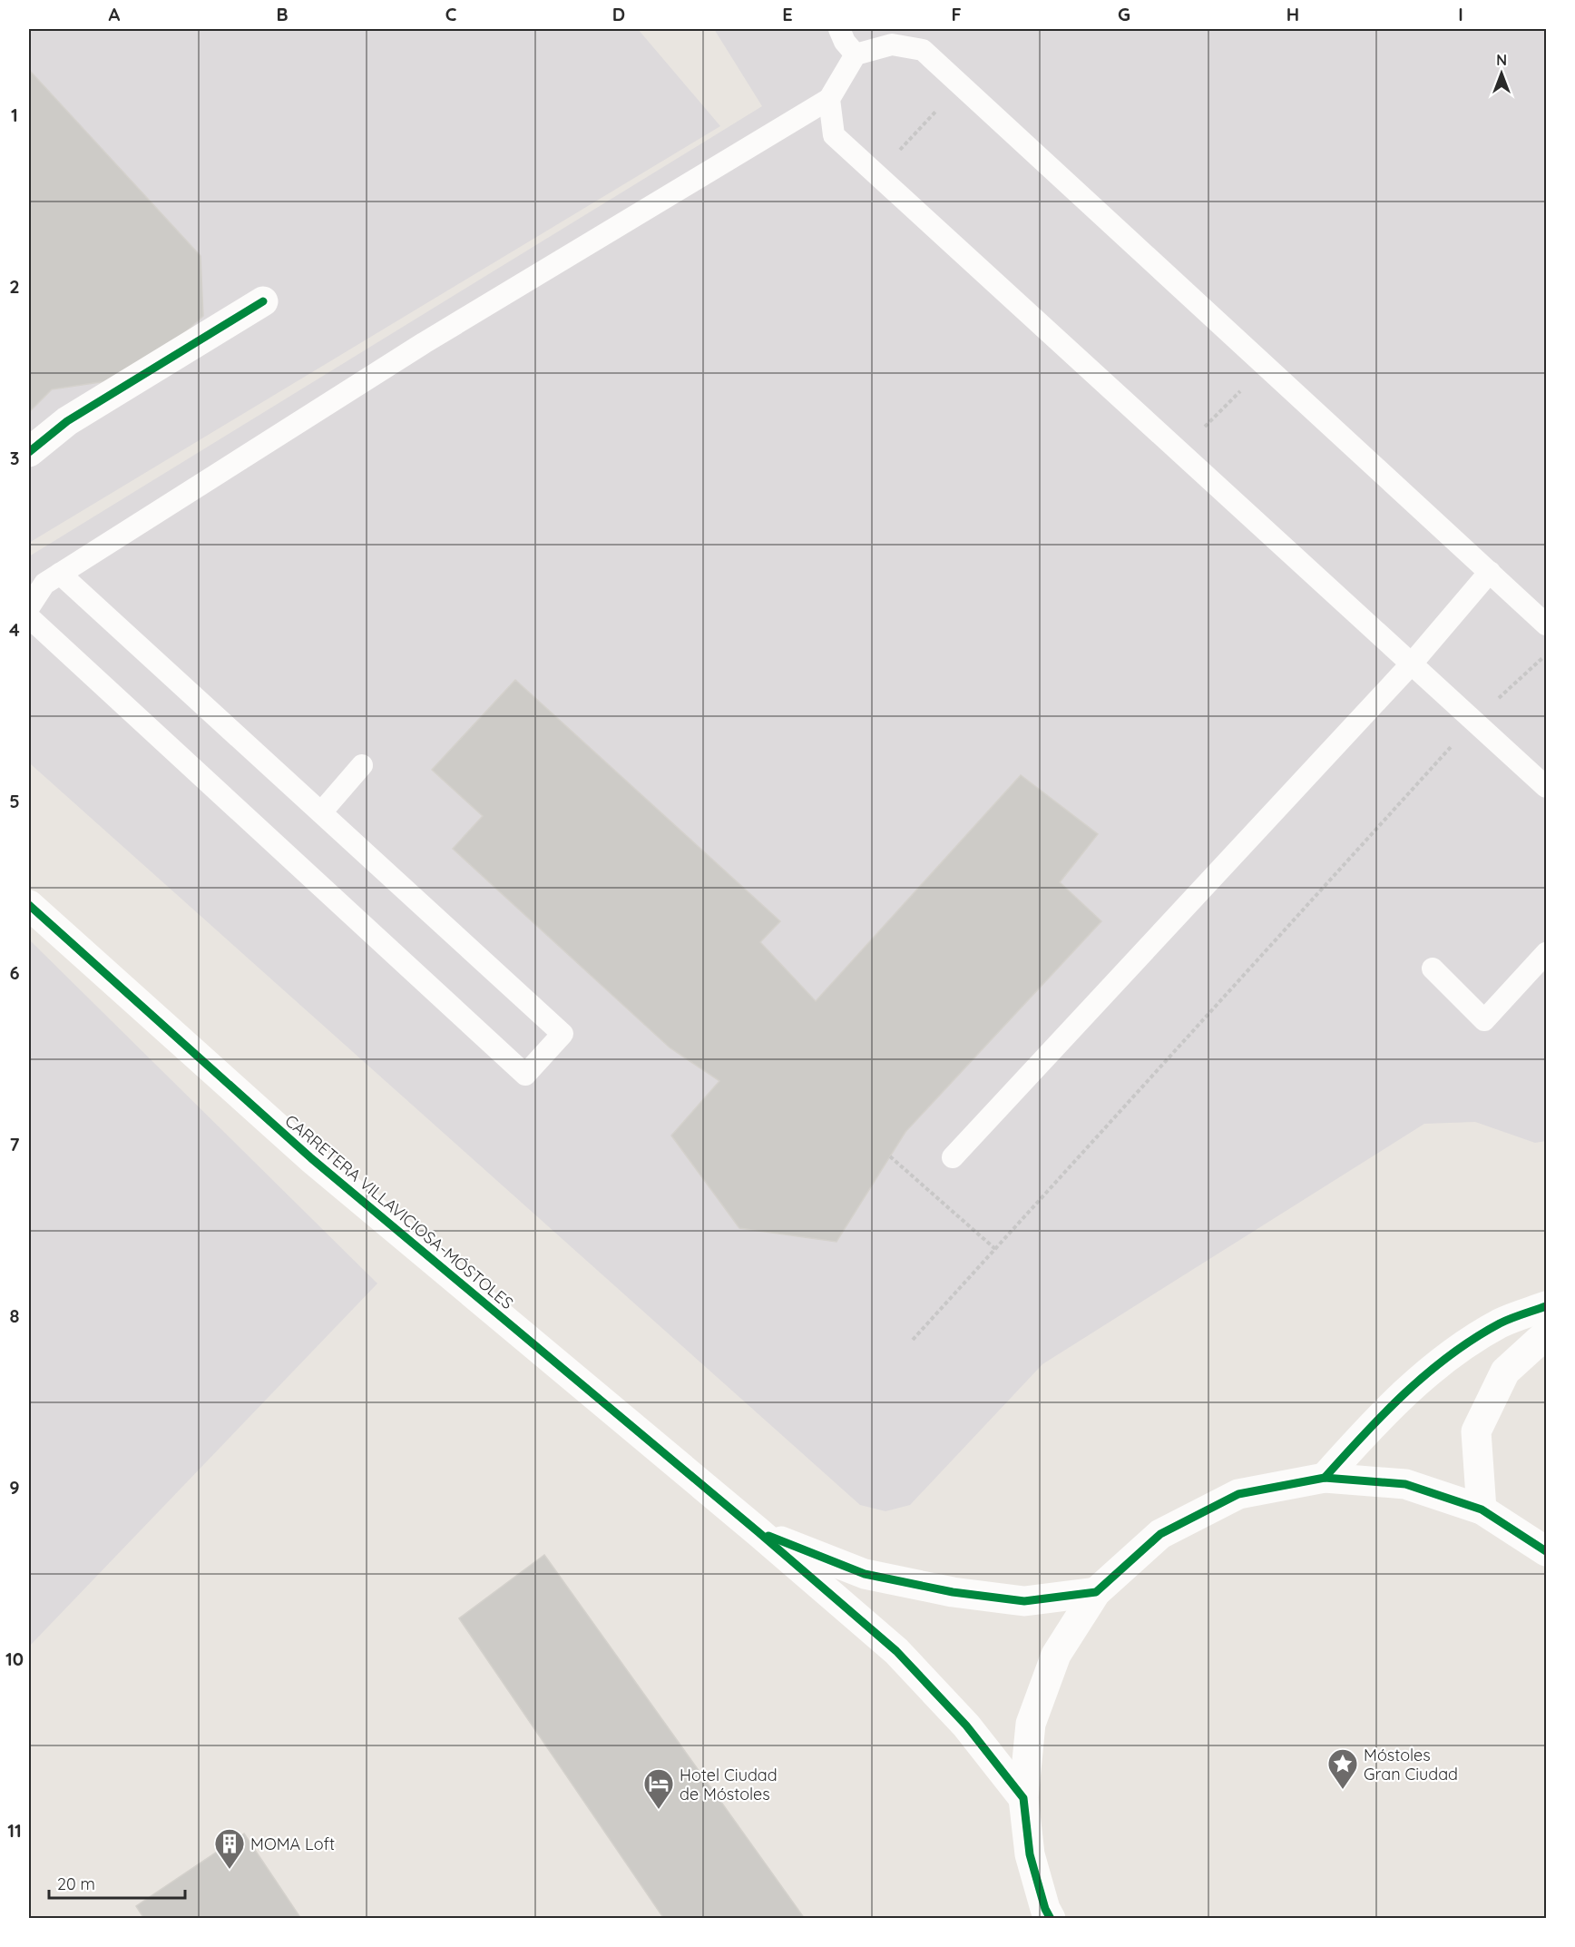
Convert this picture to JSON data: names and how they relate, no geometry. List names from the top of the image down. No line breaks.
{"streets":{"main road":["CARRETERA VILLAVICIOSA-MÓSTOLES"]},"places":{"place":["Móstoles Gran Ciudad"],"hotel":["Hotel Ciudad de Móstoles"],"building":["MOMA Loft"]},"scale_bar":"20 m","north":"top","grid":{"columns":["A","B","C","D","E","F","G","H","I"],"rows":["1","2","3","4","5","6","7","8","9","10","11"]}}
